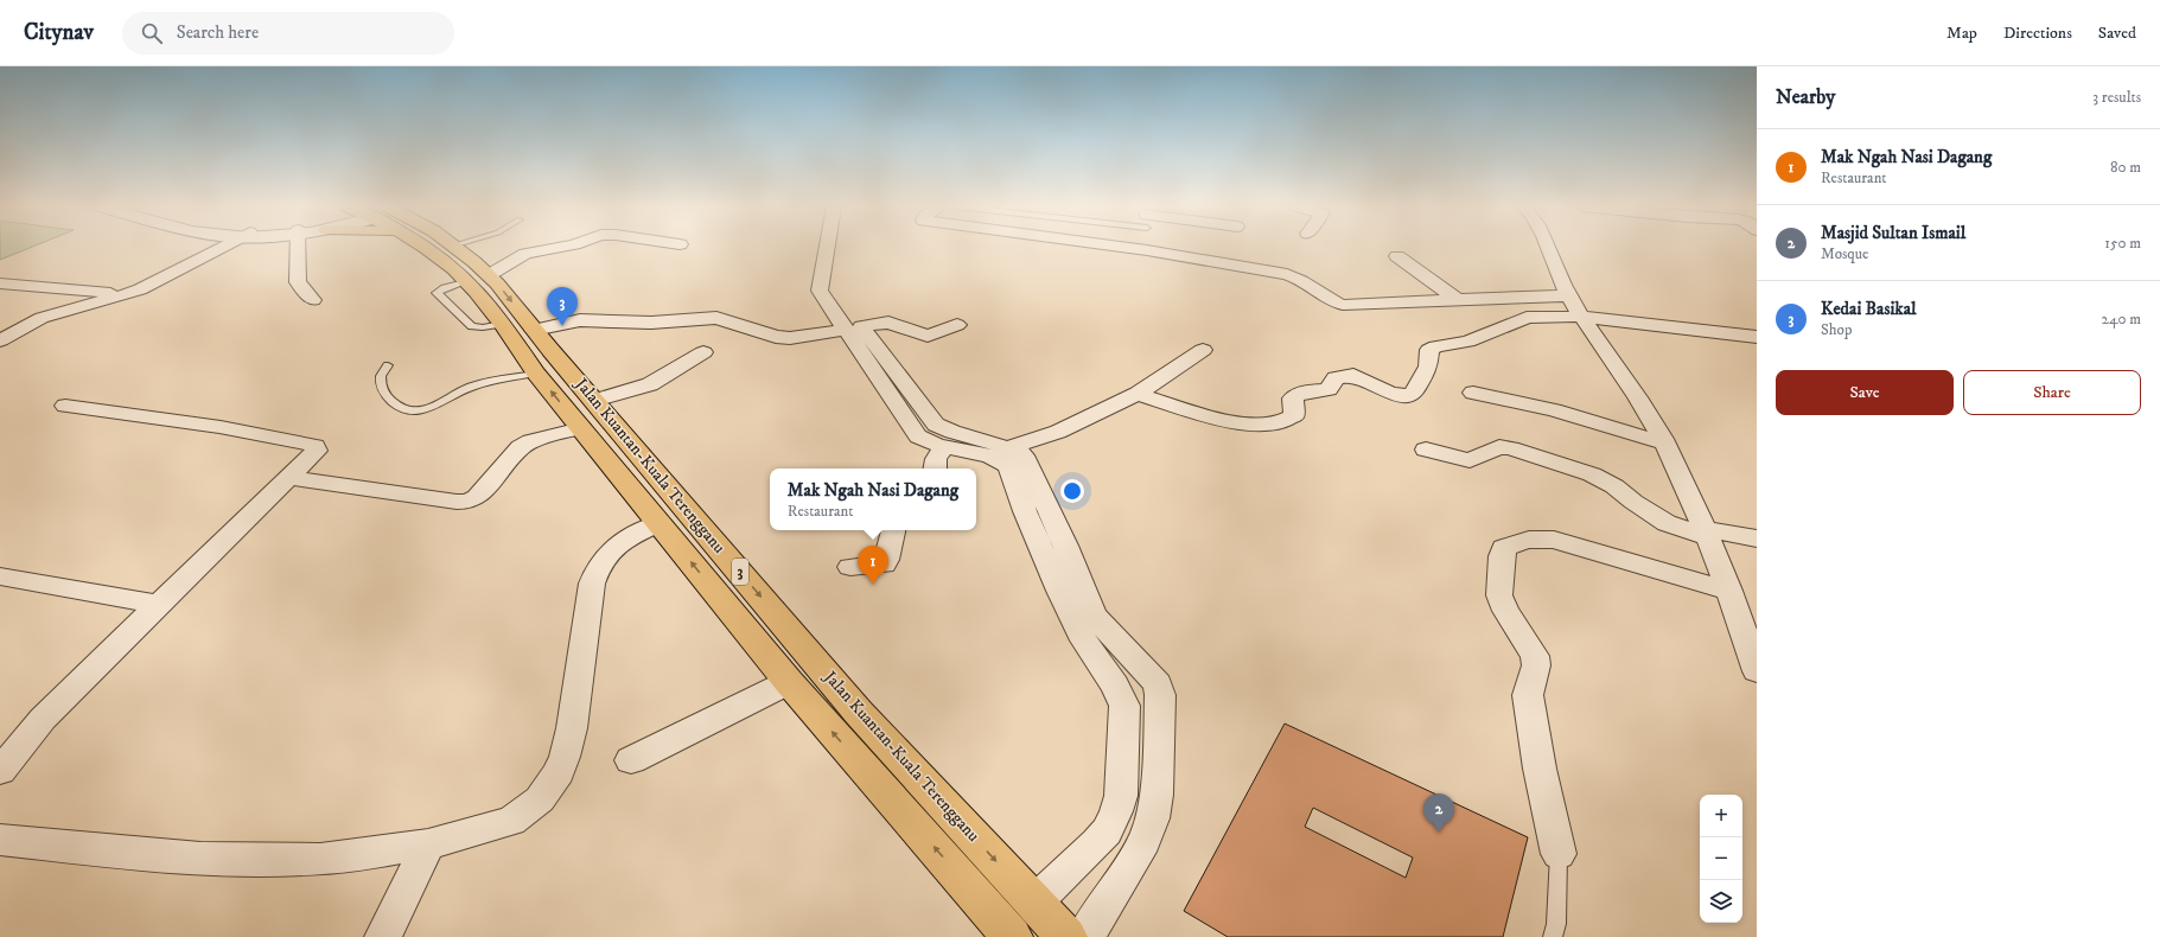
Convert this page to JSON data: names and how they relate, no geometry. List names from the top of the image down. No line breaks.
{"streets":{"highway":["Jalan Kuantan-Kuala Terengganu","3"]},"page":{"header":"Citynav","search":"Search here","nav":["Map","Directions","Saved"],"heading":["Nearby","3 results"],"list":[{"mark":"1","name":"Mak Ngah Nasi Dagang","note":"Restaurant","value":"80 m"},{"mark":"2","name":"Masjid Sultan Ismail","note":"Mosque","value":"150 m"},{"mark":"3","name":"Kedai Basikal","note":"Shop","value":"240 m"}],"pins":["3","1","2"],"buttons":["Save","Share"],"popup":["Mak Ngah Nasi Dagang","Restaurant"],"map_buttons":["+","−"]}}
